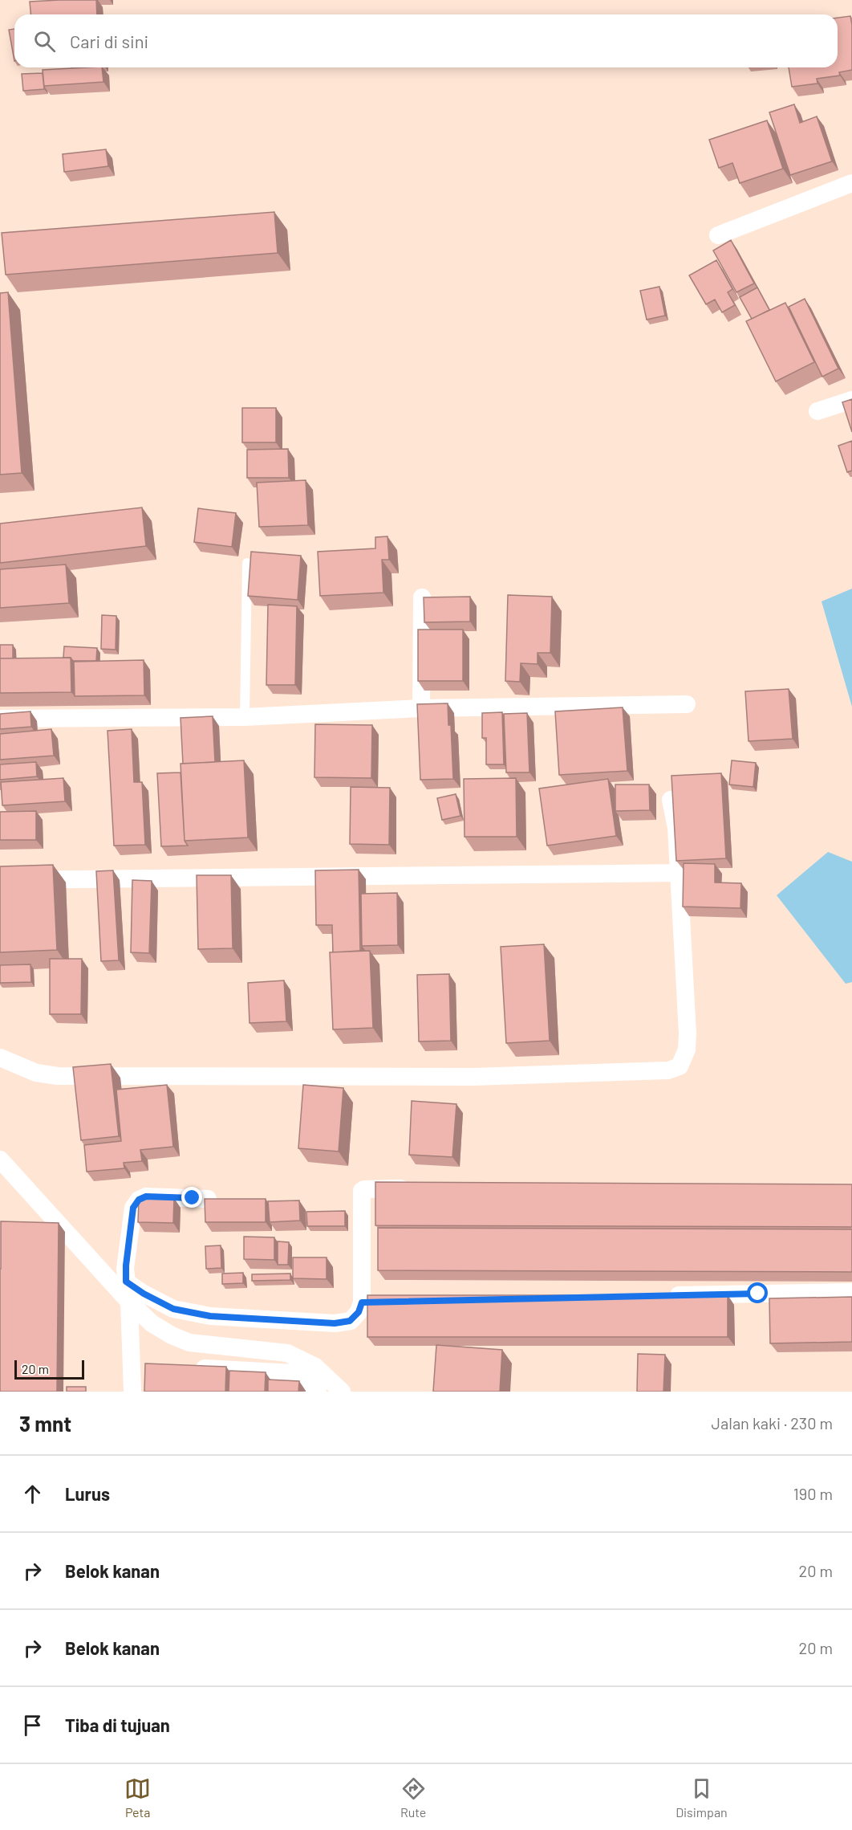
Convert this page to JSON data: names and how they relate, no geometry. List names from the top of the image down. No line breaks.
{"scale_bar":"20 m","page":{"search":"Cari di sini","scale":"20 m","heading":["3 mnt","Jalan kaki · 230 m"],"list":[["Lurus","190 m"],["Belok kanan","20 m"],["Belok kanan","20 m"],"Tiba di tujuan"],"nav":["Peta","Rute","Disimpan"]}}
